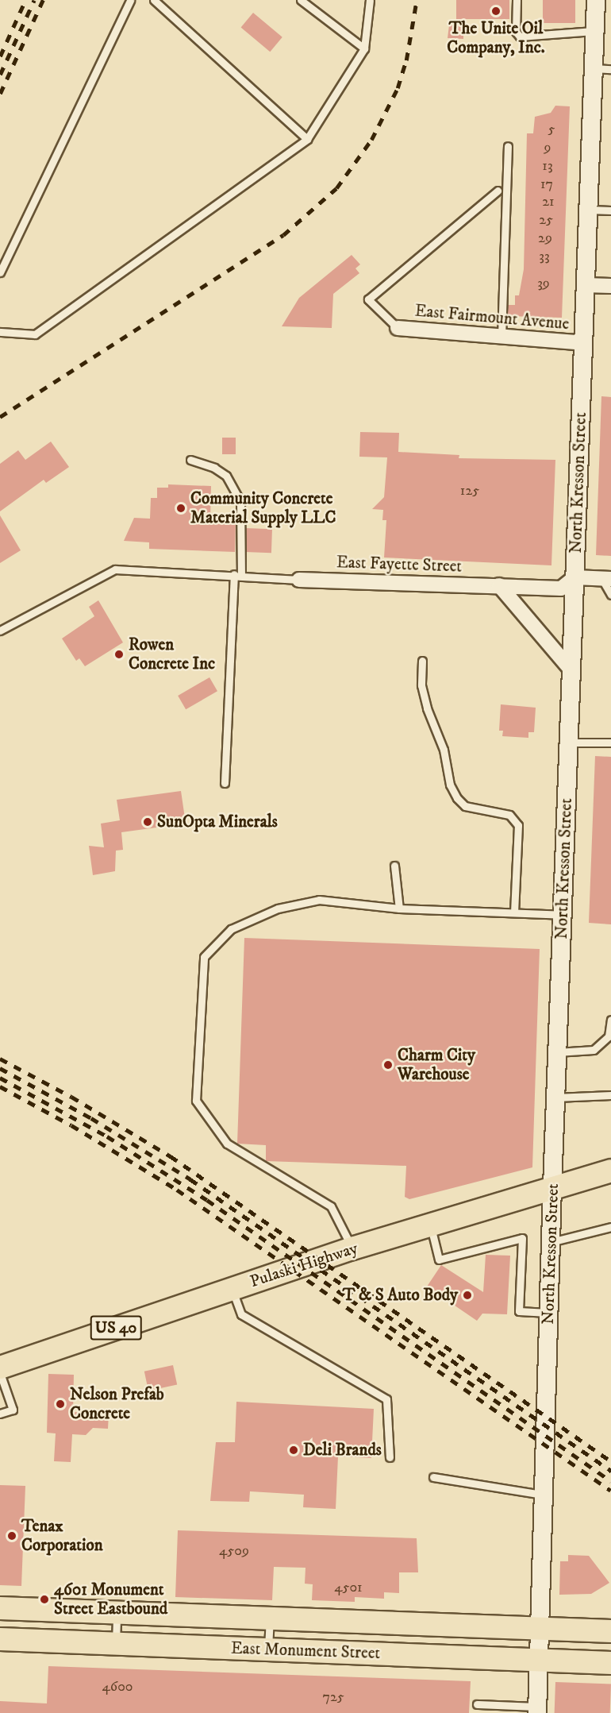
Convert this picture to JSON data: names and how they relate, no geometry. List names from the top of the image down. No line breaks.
{"streets":{"main road":["Pulaski Highway","US 40","East Monument Street"],"street":["East Fairmount Avenue","North Kresson Street","East Fayette Street"]},"crossings":[["East Fairmount Avenue","North Kresson Street"],["North Kresson Street","East Fayette Street"],["North Kresson Street","Pulaski Highway"],["North Kresson Street","East Monument Street"]],"places":["The Unite Oil Company, Inc.","Community Concrete Material Supply LLC","Rowen Concrete Inc","SunOpta Minerals","Charm City Warehouse","T & S Auto Body","Nelson Prefab Concrete","Deli Brands","Tenax Corporation","4601 Monument Street Eastbound"],"house_numbers":["5","9","13","17","21","25","29","33","39","125","4509","4501","4600","725"]}
